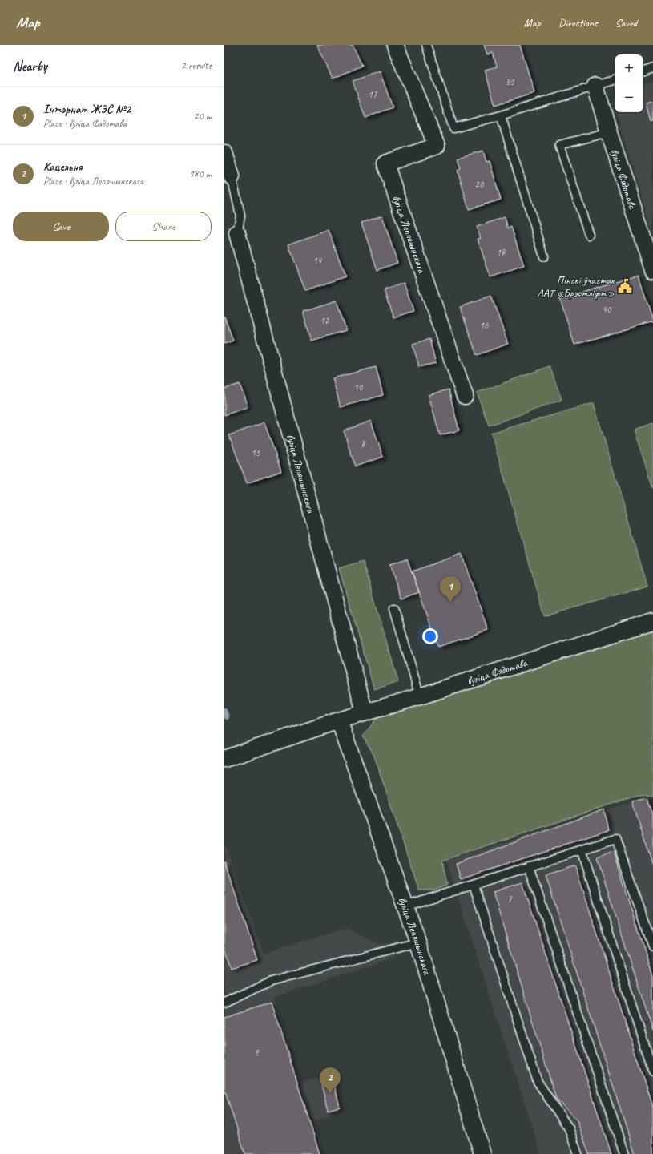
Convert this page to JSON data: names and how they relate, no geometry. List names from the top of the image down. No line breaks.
{"streets":{"street":["вуліца Фядотава","вуліца Лепяшынскага"]},"crossings":[["вуліца Фядотава","вуліца Лепяшынскага"]],"places":{"public building":["Пінскі ўчастак ААТ «Брэстліфт»"]},"house_numbers":["30","17","20","18","14","40","12","16","10","8","15","7","9"],"page":{"header":"Map","nav":["Map","Directions","Saved"],"heading":["Nearby","2 results"],"map_buttons":["+","−"],"list":[{"mark":"1","name":"Інтэрнат ЖЭС №2","note":"Place · вуліца Фядотава","value":"20 m"},{"mark":"2","name":"Кацельня","note":"Place · вуліца Лепяшынскага","value":"180 m"}],"buttons":["Save","Share"],"pins":["1","2"]}}
